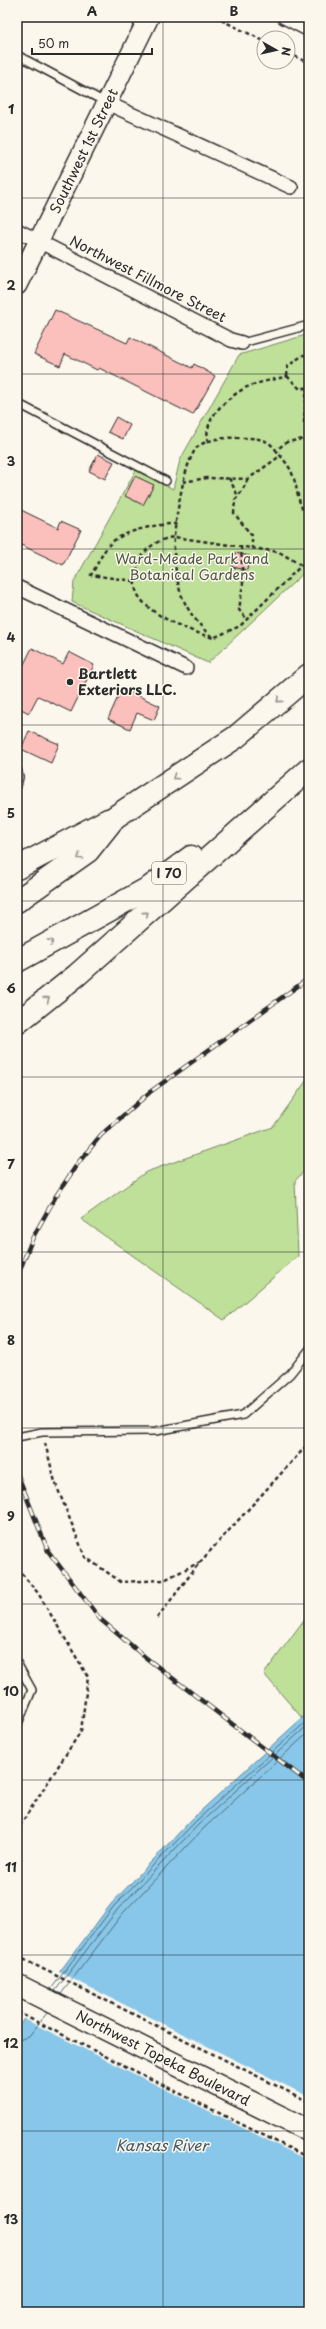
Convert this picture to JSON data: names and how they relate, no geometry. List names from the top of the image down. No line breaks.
{"streets":{"highway":["I 70"],"main road":["Northwest Topeka Boulevard"],"street":["Southwest 1st Street","Northwest Fillmore Street"]},"crossings":[["Southwest 1st Street","Northwest Fillmore Street"]],"water":["Kansas River"],"parks":["Ward-Meade Park and Botanical Gardens"],"places":["Bartlett Exteriors LLC."],"scale_bar":"50 m","north":"right","grid":{"columns":["A","B"],"rows":["1","2","3","4","5","6","7","8","9","10","11","12","13"]}}
